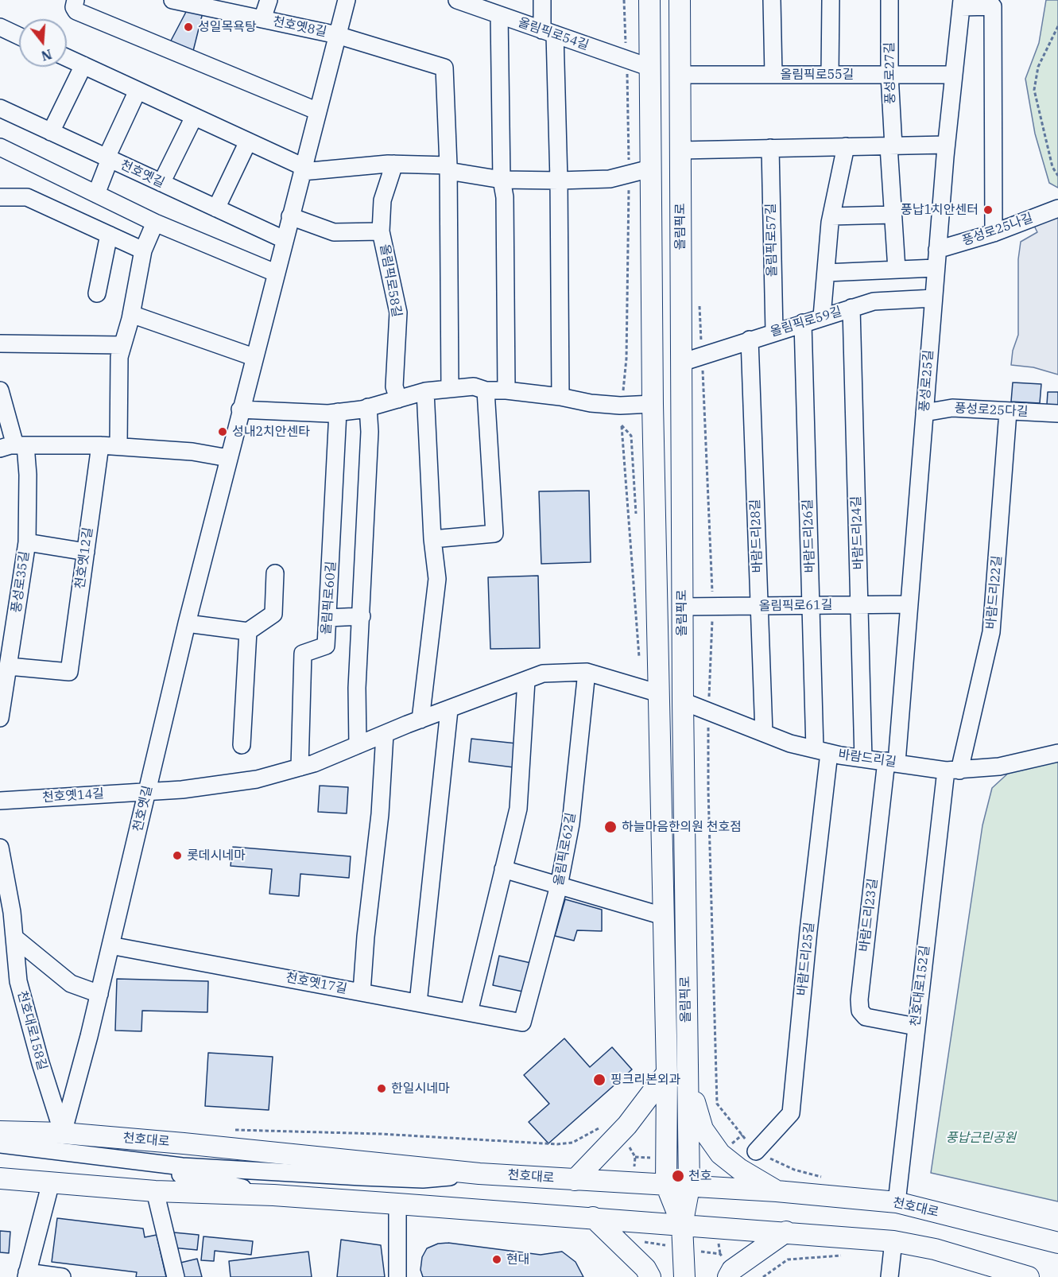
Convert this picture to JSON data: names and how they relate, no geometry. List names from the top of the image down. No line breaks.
{"streets":{"main road":["올림픽로","천호대로"],"street":["천호옛8길","올림픽로54길","풍성로27길","올림픽로55길","천호옛길","풍성로25나길","올림픽로57길","올림픽로58길","올림픽로59길","풍성로25길","풍성로25다길","바람드리24길","바람드리28길","바람드리26길","천호옛12길","풍성로35길","바람드리22길","올림픽로60길","올림픽로61길","바람드리길","천호옛14길","올림픽로62길","바람드리23길","바람드리25길","천호옛17길","천호대로152길","천호대로158길"]},"crossings":[["천호옛8길","천호옛길"],["올림픽로54길","올림픽로"],["풍성로27길","올림픽로55길"],["올림픽로55길","올림픽로"],["올림픽로55길","풍성로25길"],["천호옛길","천호옛14길"],["천호옛길","천호옛17길"],["천호옛길","천호대로158길"],["천호옛길","천호대로"],["올림픽로","올림픽로59길"],["올림픽로","올림픽로61길"],["올림픽로","바람드리길"],["올림픽로","천호대로"],["풍성로25나길","풍성로25길"],["올림픽로57길","올림픽로59길"],["올림픽로59길","풍성로25길"],["올림픽로59길","바람드리24길"],["올림픽로59길","바람드리28길"],["올림픽로59길","바람드리26길"],["풍성로25길","풍성로25다길"],["풍성로25길","올림픽로61길"],["풍성로25길","바람드리길"],["풍성로25길","바람드리23길"],["풍성로25다길","바람드리22길"],["바람드리24길","올림픽로61길"],["바람드리24길","바람드리길"],["바람드리28길","올림픽로61길"],["바람드리28길","바람드리길"],["바람드리26길","올림픽로61길"],["바람드리26길","바람드리길"],["바람드리26길","바람드리25길"],["천호옛12길","풍성로35길"],["바람드리22길","바람드리길"],["바람드리22길","천호대로152길"],["바람드리길","바람드리23길"],["바람드리길","바람드리25길"],["바람드리길","천호대로152길"],["올림픽로62길","천호옛17길"],["바람드리23길","천호대로152길"],["천호대로152길","천호대로"],["천호대로158길","천호대로"]],"parks":["풍납근린공원"],"places":["성일목욕탕","풍납1치안센터","성내2치안센타","하늘마음한의원 천호점","롯데시네마","핑크리본외과","한일시네마","천호","현대"],"north":"bottom"}
